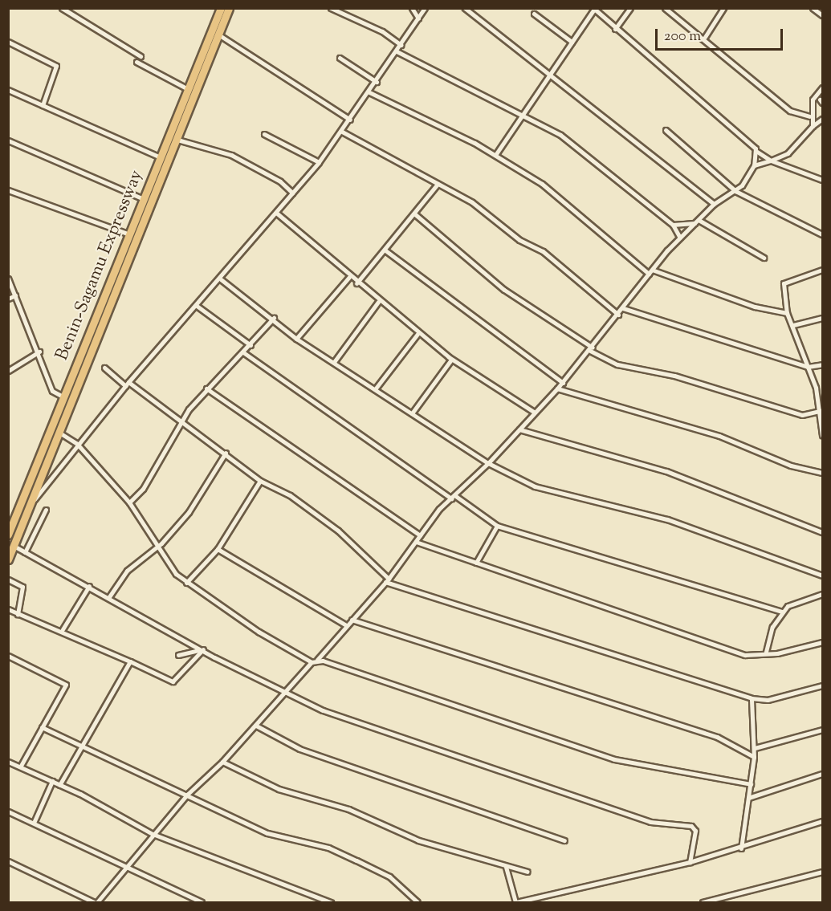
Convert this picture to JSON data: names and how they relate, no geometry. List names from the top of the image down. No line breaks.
{"streets":{"highway":["Benin-Sagamu Expressway"]},"scale_bar":"200 m"}
